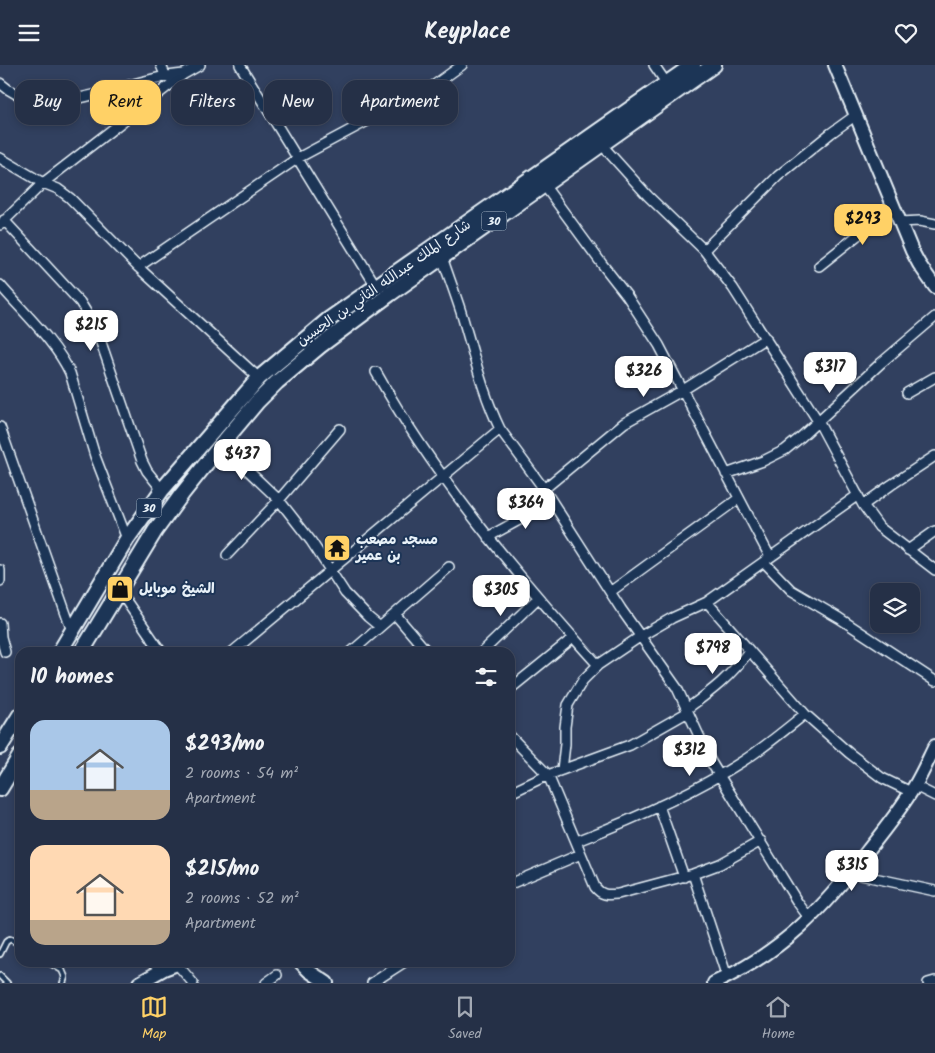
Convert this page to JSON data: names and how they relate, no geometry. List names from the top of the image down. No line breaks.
{"streets":{"main road":["30","شارع الملك عبدالله الثاني بن الحسين"]},"places":{"temple":["مسجد مصعب بن عمير"],"shop":["الشيخ موبايل"]},"page":{"header":"Keyplace","chip":["Buy","Rent","Filters","New","Apartment"],"price":["$293","$215","$317","$326","$437","$364","$305","$798","$312","$315"],"heading":"10 homes","list":[{"name":"$293/mo","note":"2 rooms · 54 m² · Apartment"},{"name":"$215/mo","note":"2 rooms · 52 m² · Apartment"}],"tabs":["Map","Saved","Home"]}}
